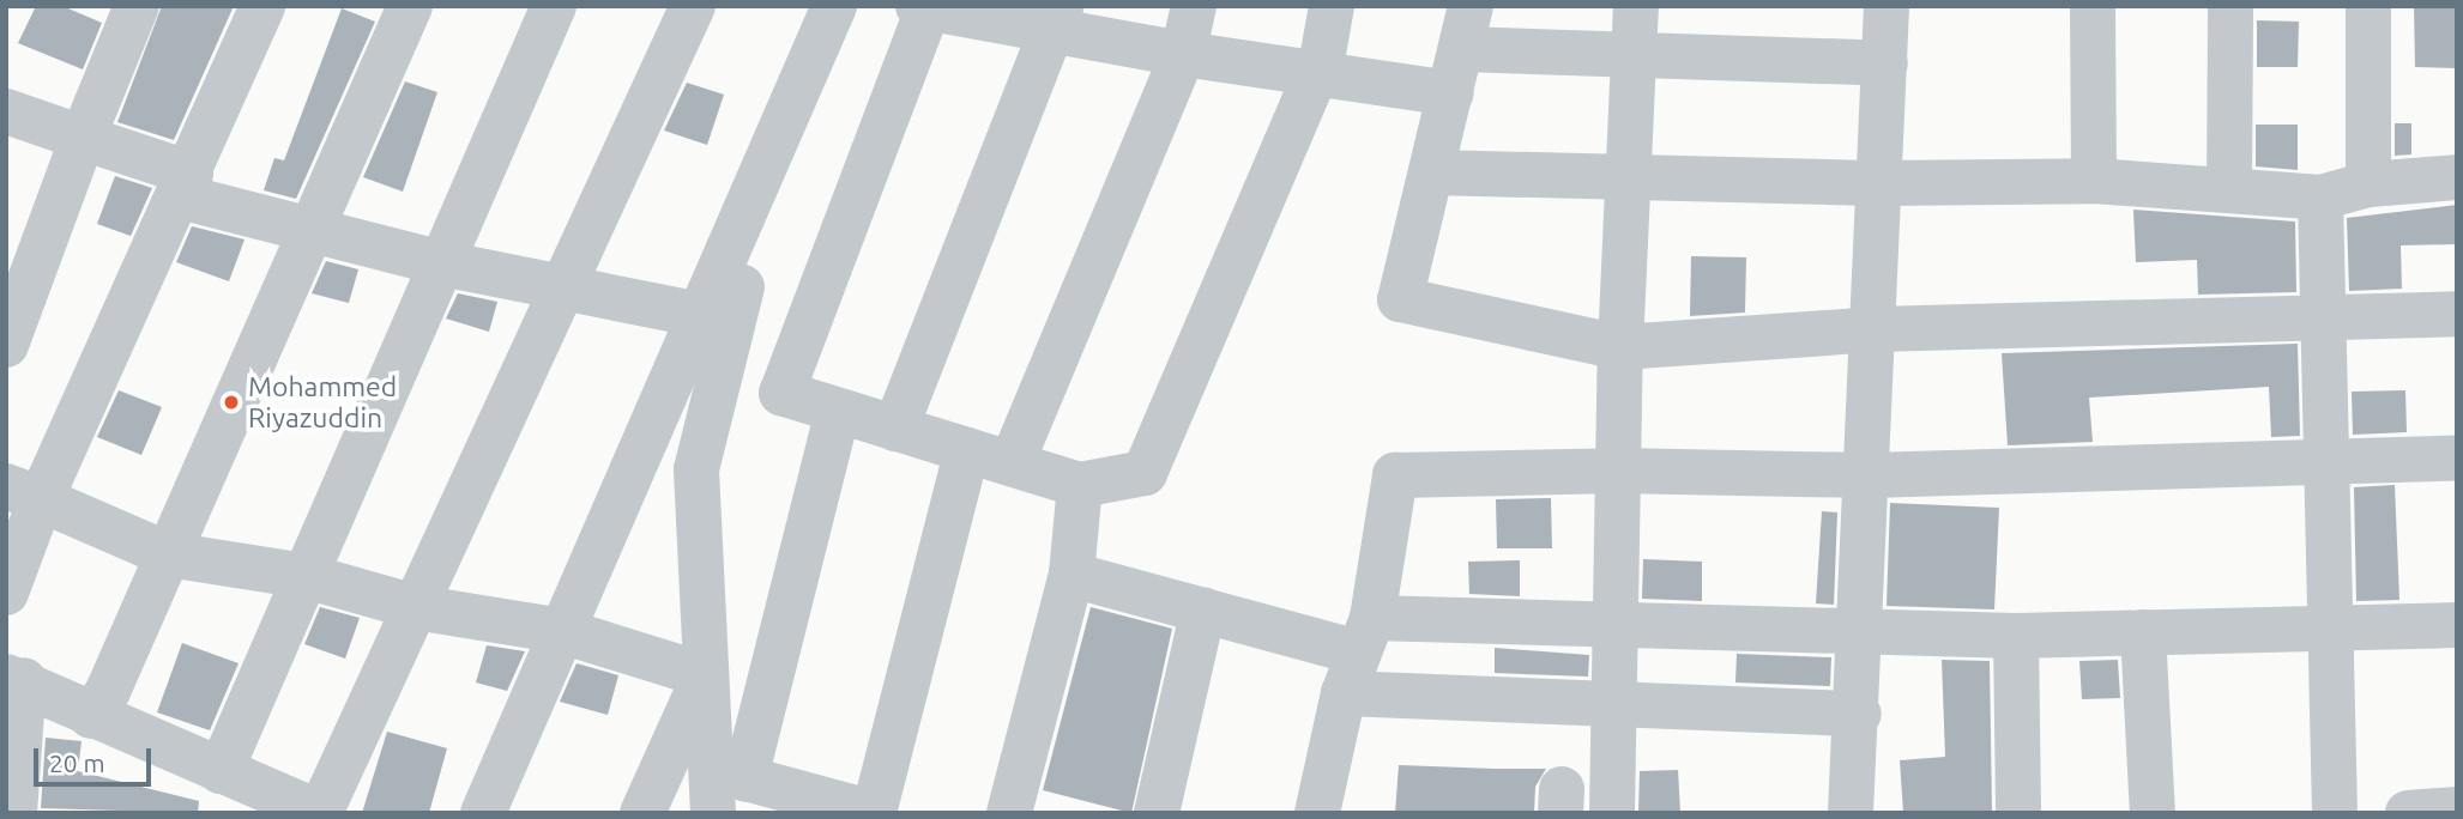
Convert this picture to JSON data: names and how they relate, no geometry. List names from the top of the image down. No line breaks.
{"places":["Mohammed Riyazuddin"],"scale_bar":"20 m"}
